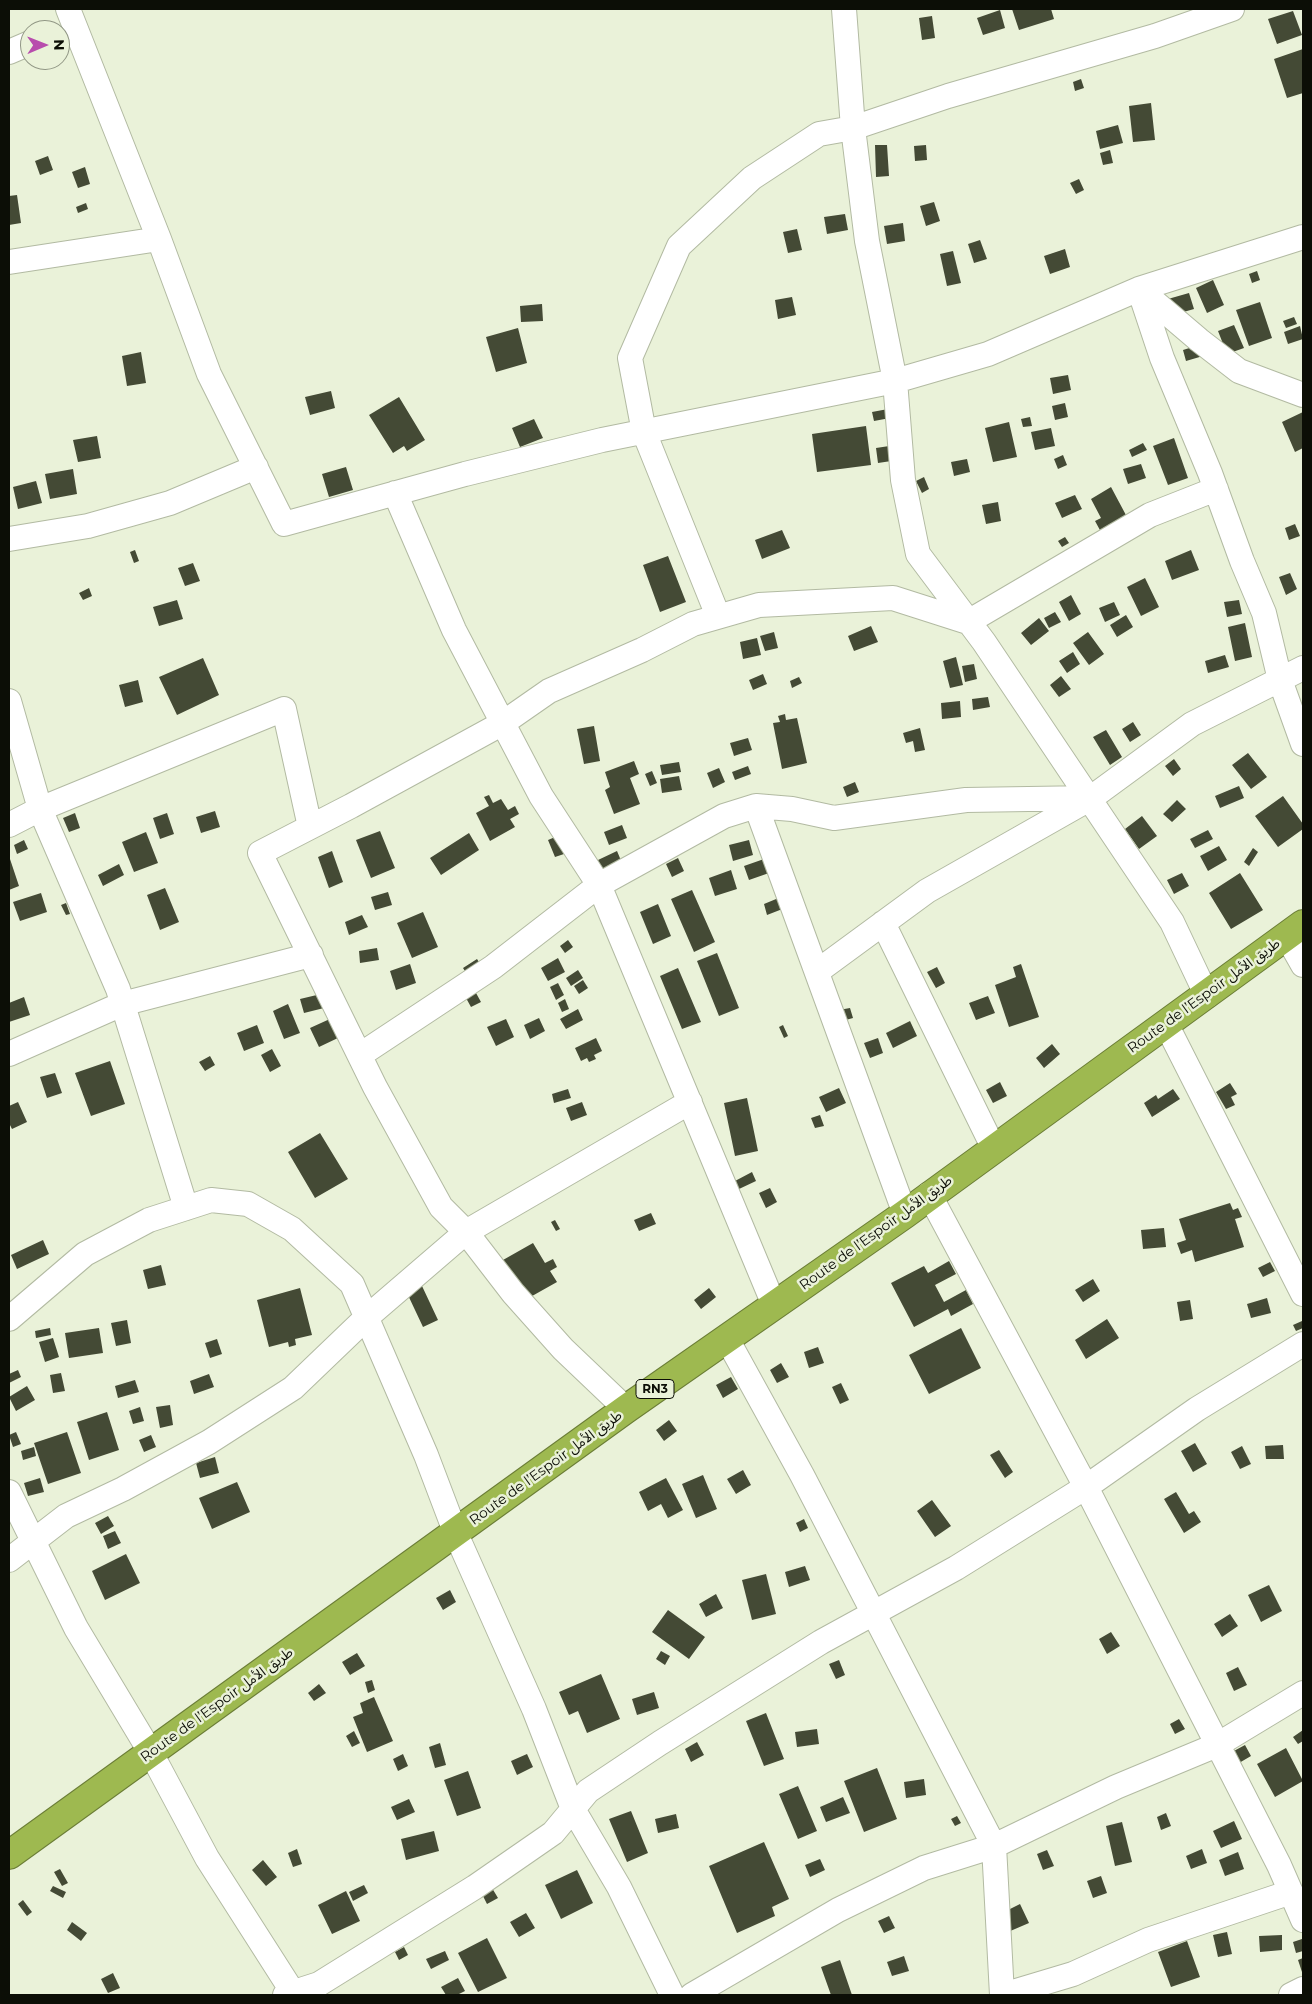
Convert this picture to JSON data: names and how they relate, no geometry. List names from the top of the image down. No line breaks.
{"streets":{"highway":["Route de l’Espoir طريق الأمل","RN3"]},"north":"right"}
